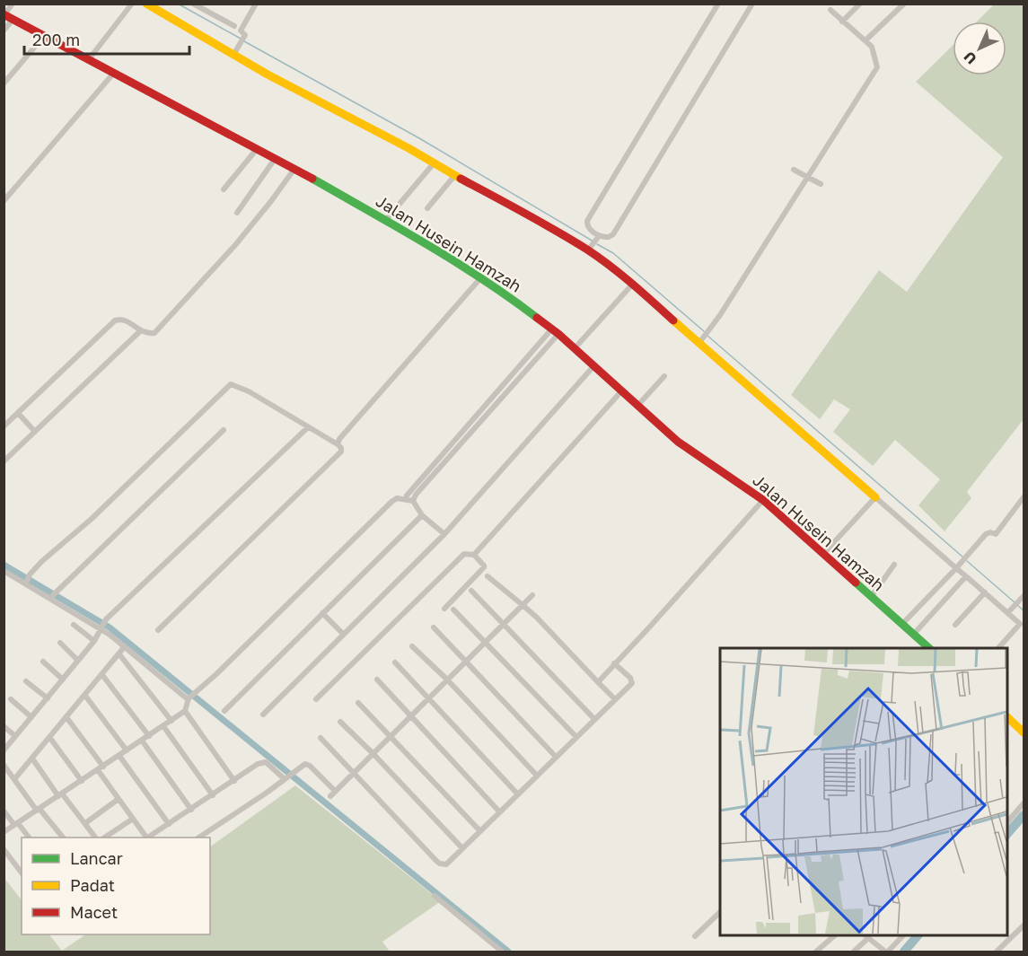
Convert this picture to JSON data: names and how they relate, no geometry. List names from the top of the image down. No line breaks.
{"streets":{"street":["Jalan Husein Hamzah"]},"legend":["Lancar","Padat","Macet"],"scale_bar":"200 m","north":"bottom left"}
